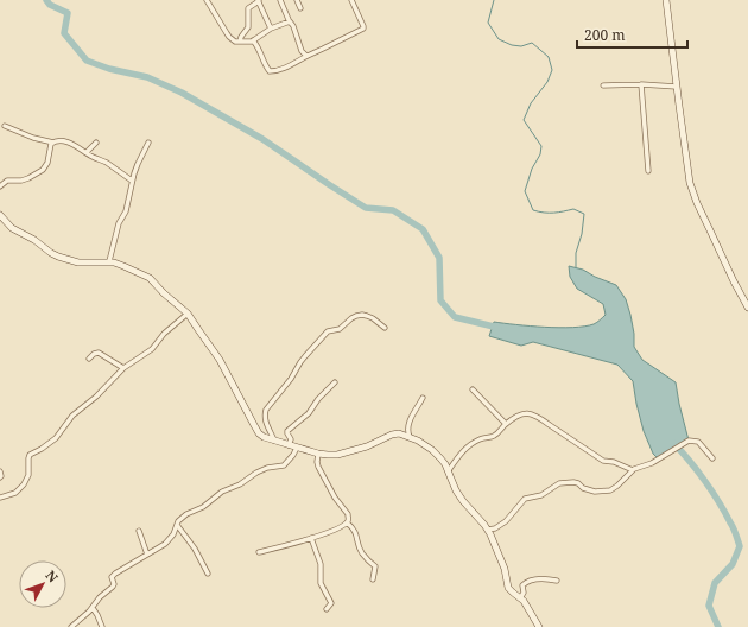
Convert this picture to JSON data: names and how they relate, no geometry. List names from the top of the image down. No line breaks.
{"scale_bar":"200 m","north":"top right"}
